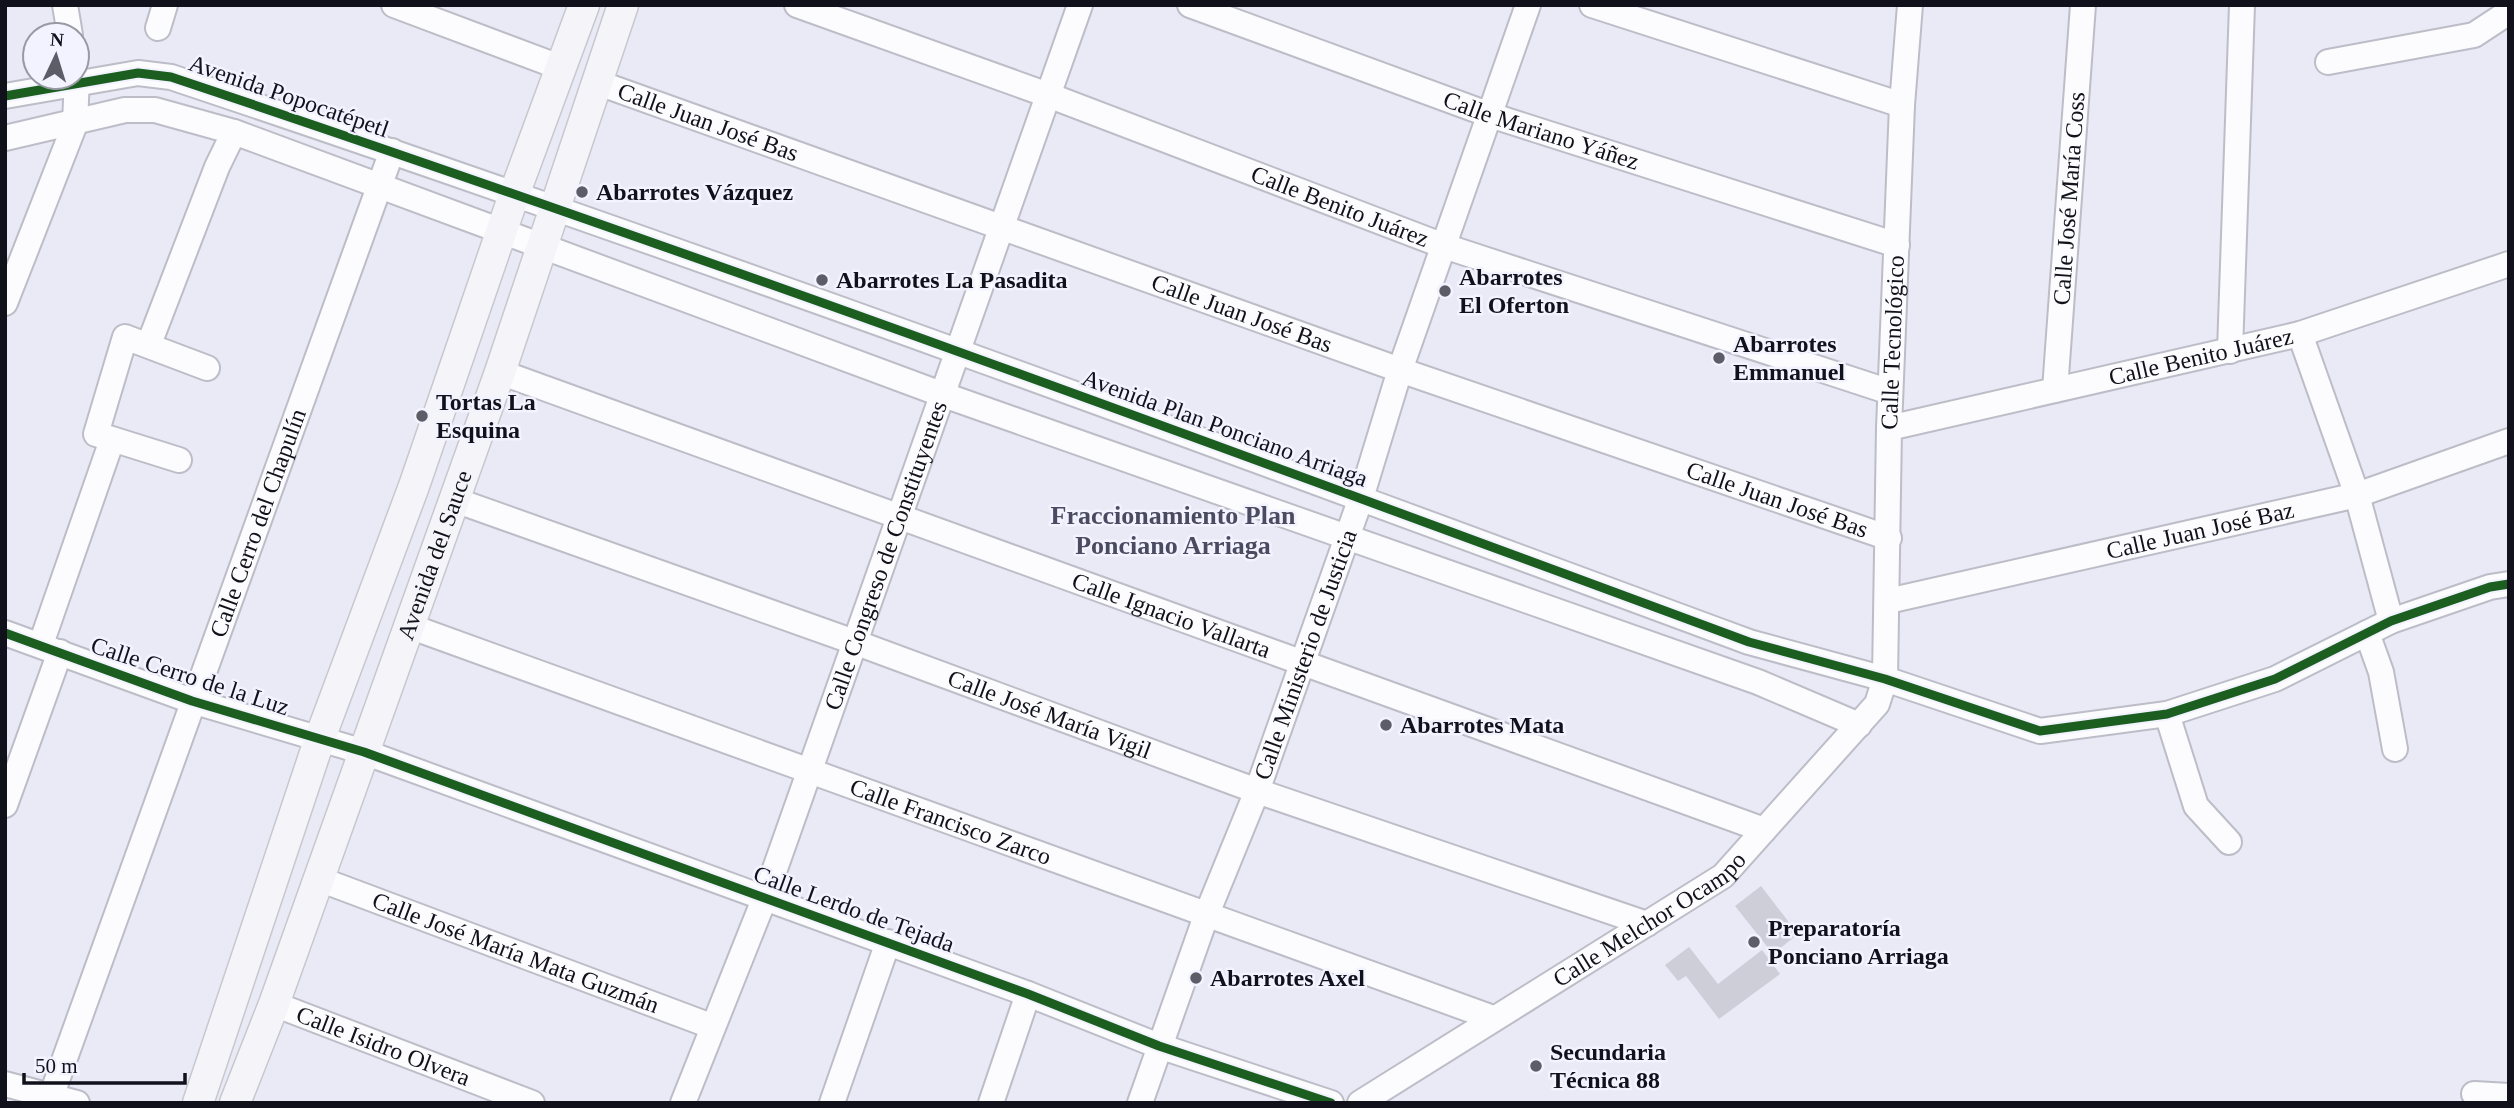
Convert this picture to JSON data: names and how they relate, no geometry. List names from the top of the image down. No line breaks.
{"streets":{"main road":["Avenida del Sauce"],"street":["Avenida Popocatépetl","Calle Juan José Bas","Calle Mariano Yáñez","Calle José María Coss","Calle Benito Juárez","Calle Tecnológico","Avenida Plan Ponciano Arriaga","Calle Cerro del Chapulín","Calle Juan José Baz","Calle Congreso de Constituyentes","Calle Ignacio Vallarta","Calle Ministerio de Justicia","Calle Cerro de la Luz","Calle José María Vigil","Calle Francisco Zarco","Calle Lerdo de Tejada","Calle Melchor Ocampo","Calle José María Mata Guzmán","Calle Isidro Olvera"]},"crossings":[["Avenida Popocatépetl","Avenida Plan Ponciano Arriaga"],["Avenida Popocatépetl","Calle Cerro del Chapulín"],["Avenida Popocatépetl","Avenida del Sauce"],["Calle Juan José Bas","Calle Tecnológico"],["Calle Juan José Bas","Calle Congreso de Constituyentes"],["Calle Juan José Bas","Avenida del Sauce"],["Calle Juan José Bas","Calle Ministerio de Justicia"],["Calle Mariano Yáñez","Calle Tecnológico"],["Calle Mariano Yáñez","Calle Ministerio de Justicia"],["Calle José María Coss","Calle Benito Juárez"],["Calle Benito Juárez","Calle Tecnológico"],["Calle Benito Juárez","Calle Congreso de Constituyentes"],["Calle Benito Juárez","Calle Ministerio de Justicia"],["Calle Tecnológico","Avenida Plan Ponciano Arriaga"],["Calle Tecnológico","Calle Juan José Baz"],["Calle Tecnológico","Calle Melchor Ocampo"],["Avenida Plan Ponciano Arriaga","Calle Congreso de Constituyentes"],["Avenida Plan Ponciano Arriaga","Avenida del Sauce"],["Avenida Plan Ponciano Arriaga","Calle Ministerio de Justicia"],["Avenida Plan Ponciano Arriaga","Calle Melchor Ocampo"],["Calle Cerro del Chapulín","Calle Cerro de la Luz"],["Calle Congreso de Constituyentes","Calle Ignacio Vallarta"],["Calle Congreso de Constituyentes","Calle José María Vigil"],["Calle Congreso de Constituyentes","Calle Francisco Zarco"],["Calle Congreso de Constituyentes","Calle Lerdo de Tejada"],["Calle Congreso de Constituyentes","Calle José María Mata Guzmán"],["Avenida del Sauce","Calle Ignacio Vallarta"],["Avenida del Sauce","Calle Cerro de la Luz"],["Avenida del Sauce","Calle José María Vigil"],["Avenida del Sauce","Calle Francisco Zarco"],["Avenida del Sauce","Calle Lerdo de Tejada"],["Avenida del Sauce","Calle José María Mata Guzmán"],["Avenida del Sauce","Calle Isidro Olvera"],["Calle Ignacio Vallarta","Calle Ministerio de Justicia"],["Calle Ignacio Vallarta","Calle Melchor Ocampo"],["Calle Ministerio de Justicia","Calle José María Vigil"],["Calle Ministerio de Justicia","Calle Francisco Zarco"],["Calle Ministerio de Justicia","Calle Lerdo de Tejada"],["Calle Cerro de la Luz","Calle Lerdo de Tejada"],["Calle José María Vigil","Calle Melchor Ocampo"],["Calle Francisco Zarco","Calle Melchor Ocampo"]],"districts":["Fraccionamiento Plan Ponciano Arriaga"],"places":["Abarrotes Vázquez","Abarrotes La Pasadita","Abarrotes El Oferton","Abarrotes Emmanuel","Tortas La Esquina","Abarrotes Mata","Preparatoría Ponciano Arriaga","Abarrotes Axel","Secundaria Técnica 88"],"scale_bar":"50 m","north":"top"}
